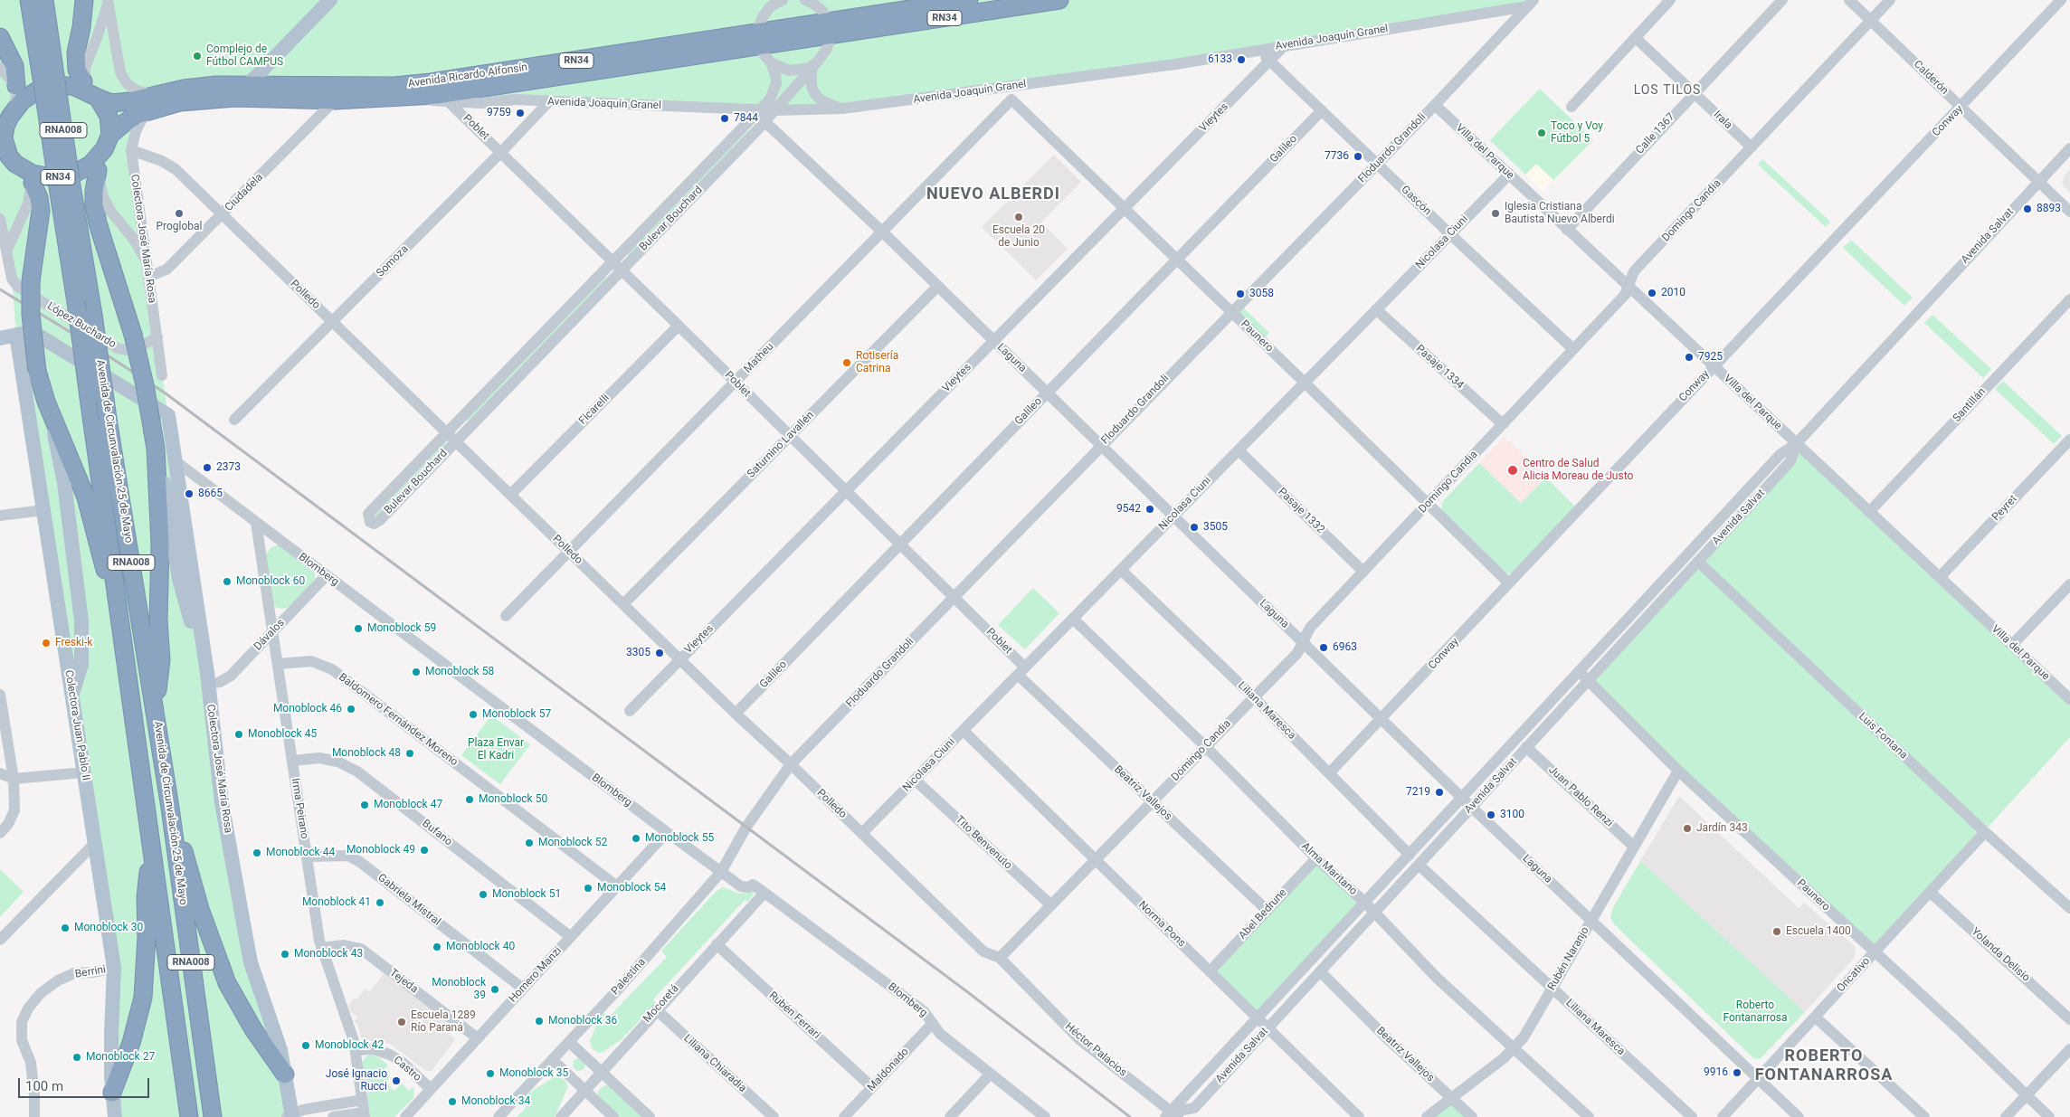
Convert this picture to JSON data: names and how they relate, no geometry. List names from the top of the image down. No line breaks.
{"streets":{"highway":["RN34","Avenida Ricardo Alfonsín","RNA008","Avenida de Circunvalación 25 de Mayo"],"main road":["Colectora José María Rosa","Colectora Juan Pablo II"],"street":["Avenida Joaquín Granel","Calderón","Vieytes","Irala","Conway","Poblet","Calle 1367","Floduardo Grandoli","Galileo","Villa del Parque","Ciudadela","Gascón","Domingo Candia","Bulevar Bouchard","Avenida Salvat","Nicolasa Ciuni","Somoza","Polledo","López Buchardo","Paunero","Matheu","Laguna","Pasaje 1334","Santillán","Ficarelli","Saturnino Lavallén","Peyret","Pasaje 1332","Blomberg","Dávalos","Liliana Maresca","Baldomero Fernández Moreno","Luis Fontana","Beatriz Vallejos","Juan Pablo Renzi","Irma Peirano","Bufano","Tito Benvenuto","Alma Maritano","Gabriela Mistral","Abel Bedrune","Norma Pons","Yolanda Delisio","Rubén Naranjo","Berrini","Homero Manzi","Oncativo","Palestina","Tejeda","Mocoretá","Rubén Ferrari","Héctor Palacios","Liliana Chiaradia","Castro","Maldonado"]},"crossings":[["RN34","Avenida Ricardo Alfonsín"],["Avenida Joaquín Granel","Avenida Ricardo Alfonsín"],["Avenida Joaquín Granel","Vieytes"],["Avenida Joaquín Granel","Poblet"],["Avenida Joaquín Granel","Floduardo Grandoli"],["Avenida Joaquín Granel","Gascón"],["Avenida Joaquín Granel","Bulevar Bouchard"],["Avenida Joaquín Granel","Somoza"],["Avenida Joaquín Granel","Laguna"],["Avenida Ricardo Alfonsín","Ciudadela"],["Avenida Ricardo Alfonsín","Colectora José María Rosa"],["Calderón","Conway"],["Calderón","Domingo Candia"],["Calderón","Avenida Salvat"],["Vieytes","Poblet"],["Vieytes","Gascón"],["Vieytes","Polledo"],["Vieytes","Paunero"],["Vieytes","Laguna"],["Irala","Calle 1367"],["Irala","Domingo Candia"],["Conway","Villa del Parque"],["Conway","Paunero"],["Conway","Laguna"],["Conway","Liliana Maresca"],["Poblet","Floduardo Grandoli"],["Poblet","Galileo"],["Poblet","Bulevar Bouchard"],["Poblet","Nicolasa Ciuni"],["Poblet","Somoza"],["Poblet","Matheu"],["Poblet","Ficarelli"],["Poblet","Saturnino Lavallén"],["Poblet","Beatriz Vallejos"],["RNA008","Avenida de Circunvalación 25 de Mayo"],["RNA008","Colectora Juan Pablo II"],["Calle 1367","Villa del Parque"],["Floduardo Grandoli","Villa del Parque"],["Floduardo Grandoli","Gascón"],["Floduardo Grandoli","Polledo"],["Floduardo Grandoli","Paunero"],["Floduardo Grandoli","Laguna"],["Floduardo Grandoli","Palestina"],["Galileo","Gascón"],["Galileo","Polledo"],["Galileo","Paunero"],["Galileo","Laguna"],["Villa del Parque","Domingo Candia"],["Villa del Parque","Avenida Salvat"],["Villa del Parque","Nicolasa Ciuni"],["Villa del Parque","Santillán"],["Villa del Parque","Peyret"],["Ciudadela","Colectora José María Rosa"],["Ciudadela","Polledo"],["Gascón","Domingo Candia"],["Gascón","Nicolasa Ciuni"],["Domingo Candia","Polledo"],["Domingo Candia","Paunero"],["Domingo Candia","Laguna"],["Domingo Candia","Pasaje 1334"],["Domingo Candia","Pasaje 1332"],["Domingo Candia","Liliana Maresca"],["Domingo Candia","Beatriz Vallejos"],["Domingo Candia","Tito Benvenuto"],["Domingo Candia","Alma Maritano"],["Domingo Candia","Norma Pons"],["Domingo Candia","Héctor Palacios"],["Bulevar Bouchard","Polledo"],["Bulevar Bouchard","Laguna"],["Avenida Salvat","Paunero"],["Avenida Salvat","Laguna"],["Avenida Salvat","Liliana Maresca"],["Avenida Salvat","Luis Fontana"],["Avenida Salvat","Beatriz Vallejos"],["Avenida Salvat","Juan Pablo Renzi"],["Avenida Salvat","Alma Maritano"],["Avenida Salvat","Norma Pons"],["Avenida Salvat","Héctor Palacios"],["Colectora José María Rosa","Polledo"],["Colectora José María Rosa","López Buchardo"],["Colectora José María Rosa","Blomberg"],["Colectora José María Rosa","Dávalos"],["Colectora José María Rosa","Colectora Juan Pablo II"],["Nicolasa Ciuni","Polledo"],["Nicolasa Ciuni","Paunero"],["Nicolasa Ciuni","Laguna"],["Nicolasa Ciuni","Pasaje 1334"],["Nicolasa Ciuni","Pasaje 1332"],["Nicolasa Ciuni","Liliana Maresca"],["Nicolasa Ciuni","Beatriz Vallejos"],["Nicolasa Ciuni","Tito Benvenuto"],["Nicolasa Ciuni","Alma Maritano"],["Nicolasa Ciuni","Norma Pons"],["Somoza","Polledo"],["Polledo","Matheu"],["Polledo","Ficarelli"],["Polledo","Saturnino Lavallén"],["Polledo","Héctor Palacios"],["Paunero","Matheu"],["Paunero","Rubén Naranjo"],["Paunero","Oncativo"],["Matheu","Laguna"],["Laguna","Saturnino Lavallén"],["Laguna","Rubén Naranjo"],["Laguna","Oncativo"],["Blomberg","Dávalos"],["Blomberg","Irma Peirano"],["Blomberg","Homero Manzi"],["Blomberg","Palestina"],["Blomberg","Mocoretá"],["Blomberg","Maldonado"],["Dávalos","Irma Peirano"],["Liliana Maresca","Rubén Naranjo"],["Baldomero Fernández Moreno","Irma Peirano"],["Baldomero Fernández Moreno","Homero Manzi"],["Colectora Juan Pablo II","Berrini"],["Luis Fontana","Oncativo"],["Beatriz Vallejos","Abel Bedrune"],["Beatriz Vallejos","Rubén Naranjo"],["Juan Pablo Renzi","Rubén Naranjo"],["Irma Peirano","Bufano"],["Irma Peirano","Gabriela Mistral"],["Irma Peirano","Tejeda"],["Irma Peirano","Castro"],["Bufano","Homero Manzi"],["Alma Maritano","Abel Bedrune"],["Alma Maritano","Rubén Naranjo"],["Gabriela Mistral","Homero Manzi"],["Abel Bedrune","Norma Pons"],["Yolanda Delisio","Oncativo"],["Homero Manzi","Tejeda"],["Homero Manzi","Castro"],["Mocoretá","Rubén Ferrari"],["Mocoretá","Liliana Chiaradia"],["Rubén Ferrari","Maldonado"]],"districts":["LOS TILOS","NUEVO ALBERDI","ROBERTO FONTANARROSA"],"parks":["Plaza Envar El Kadri","Roberto Fontanarrosa"],"places":["Complejo de Fútbol CAMPUS","6133","9759","7844","Toco y Voy Fútbol 5","7736","8893","Proglobal","Iglesia Cristiana Bautista Nuevo Alberdi","Escuela 20 de Junio","2010","3058","7925","Rotisería Catrina","2373","Centro de Salud Alicia Moreau de Justo","8665","9542","3505","Monoblock 60","Monoblock 59","Freski-k","6963","3305","Monoblock 58","Monoblock 46","Monoblock 57","Monoblock 45","Monoblock 48","7219","Monoblock 50","Monoblock 47","3100","Jardín 343","Monoblock 55","Monoblock 52","Monoblock 49","Monoblock 44","Monoblock 54","Monoblock 51","Monoblock 41","Monoblock 30","Escuela 1400","Monoblock 40","Monoblock 43","Monoblock 39","Monoblock 36","Escuela 1289 Río Paraná","Monoblock 42","Monoblock 27","9916","Monoblock 35","José Ignacio Rucci","Monoblock 34"],"scale_bar":"100 m"}
